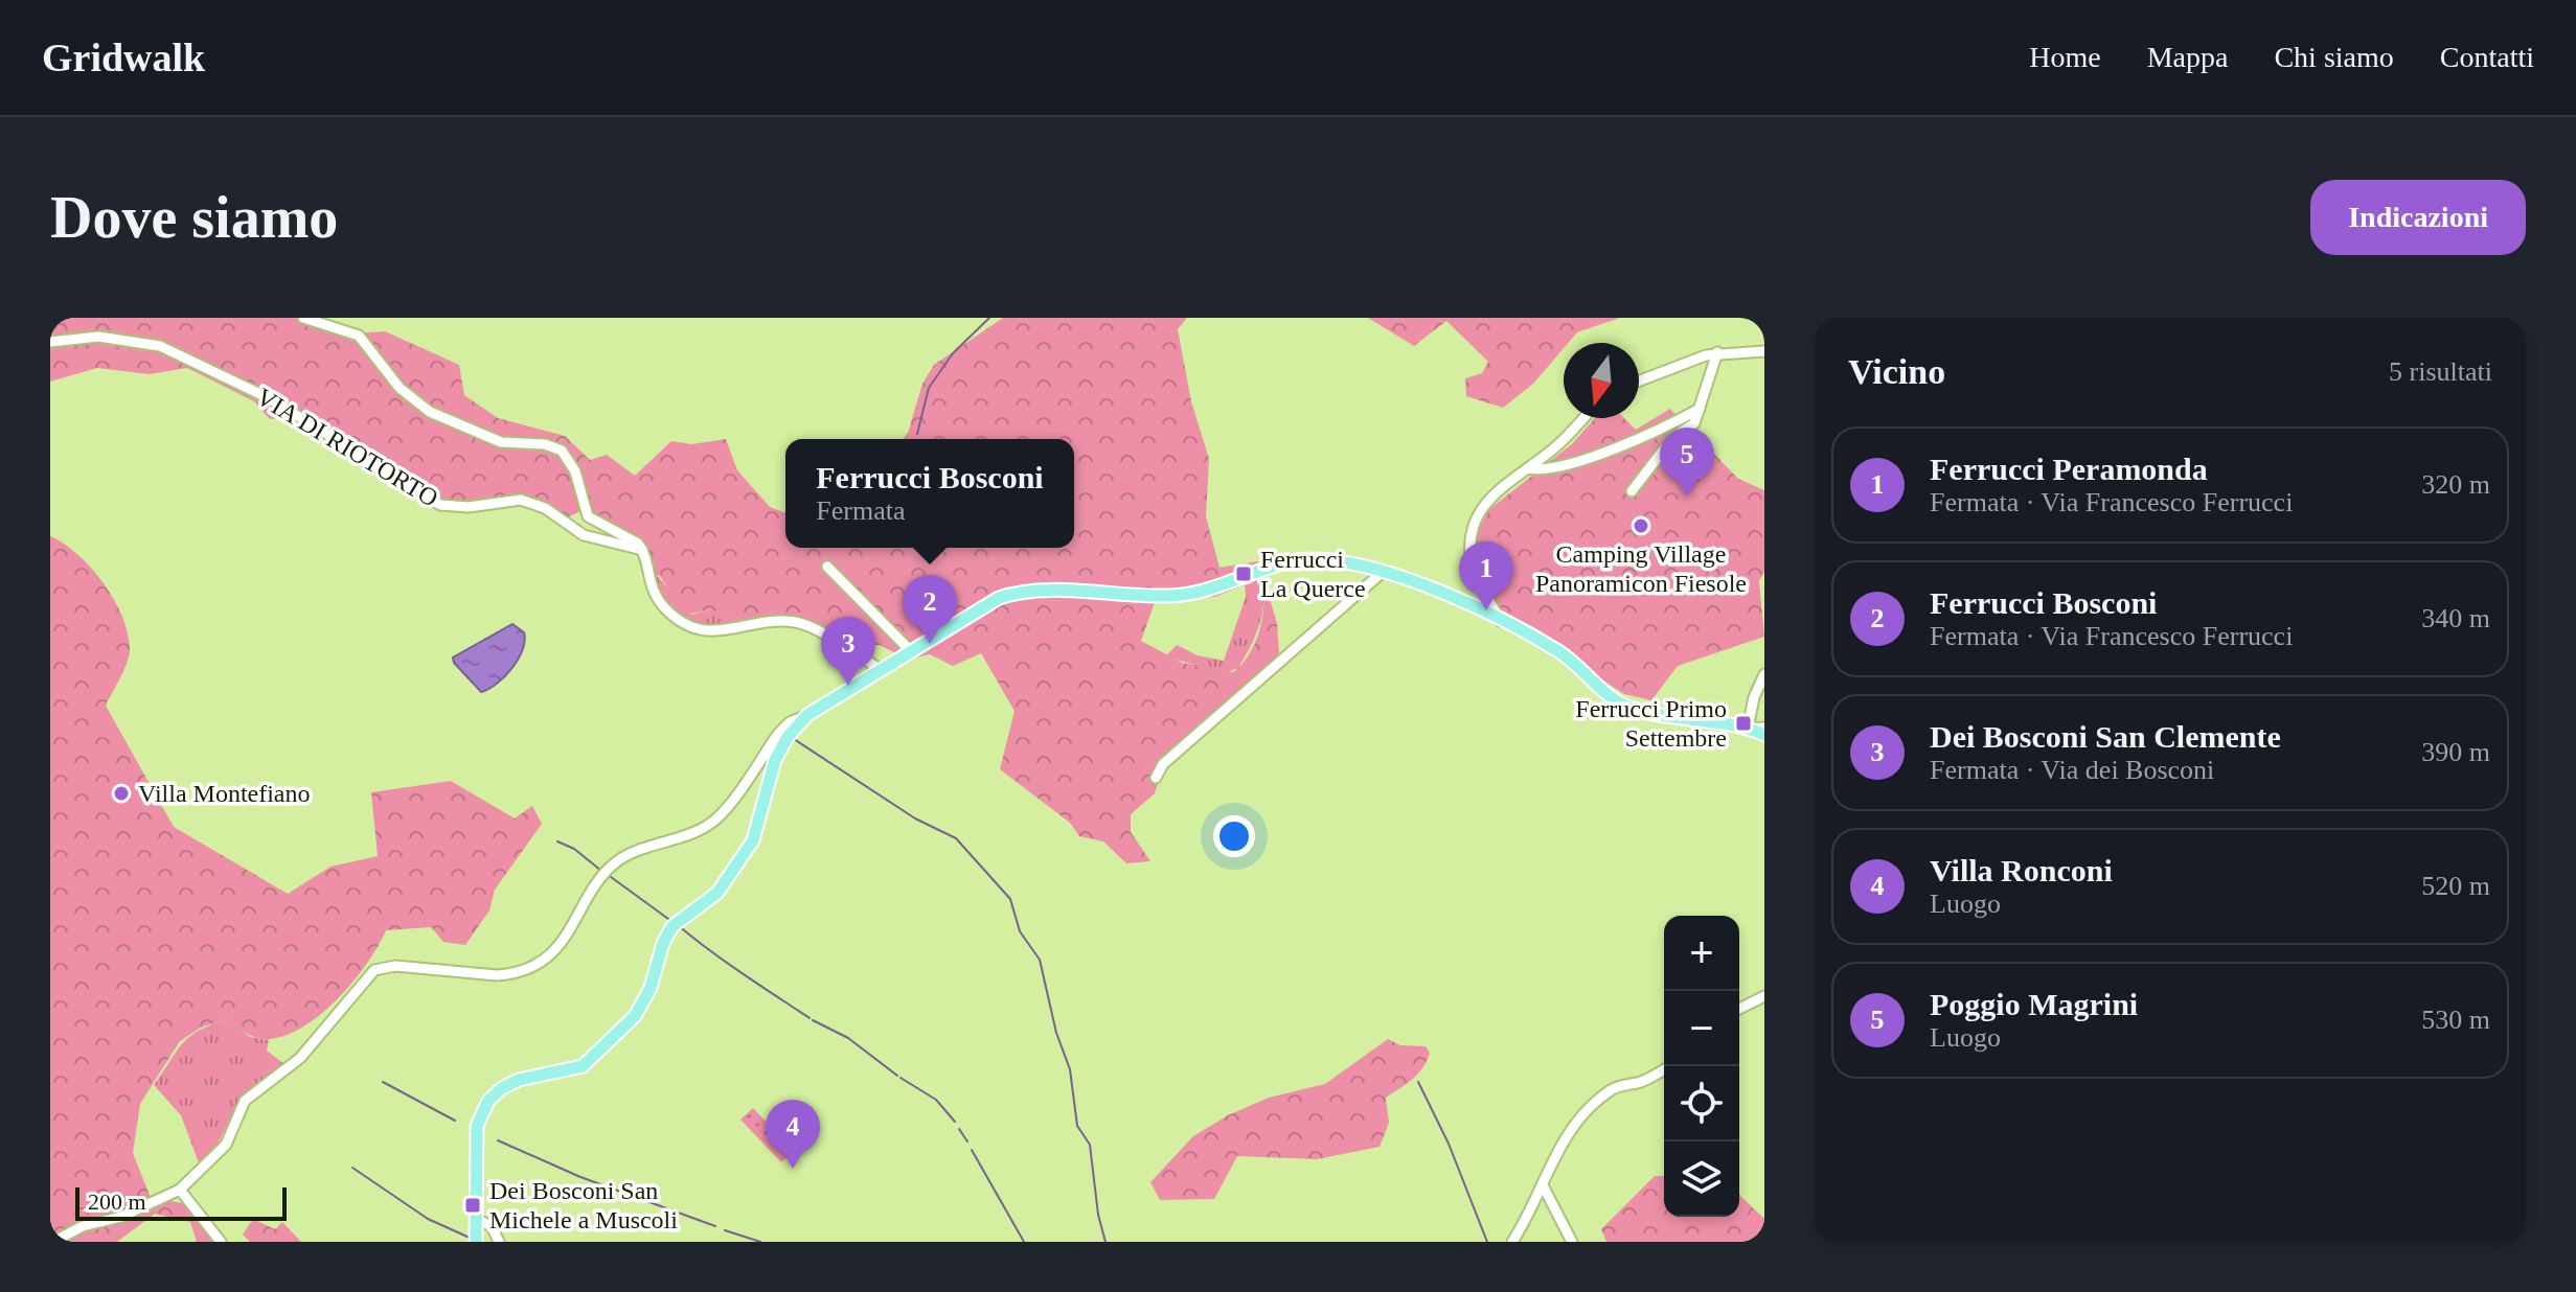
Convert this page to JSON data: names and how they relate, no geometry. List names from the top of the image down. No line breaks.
{"streets":{"street":["VIA DI RIOTORTO"]},"places":{"other":["Camping Village Panoramicon Fiesole","Villa Montefiano"],"transit":["Ferrucci La Querce","Ferrucci Primo Settembre","Dei Bosconi San Michele a Muscoli"]},"scale_bar":"200 m","north":"bottom","page":{"header":"Gridwalk","nav":["Home","Mappa","Chi siamo","Contatti"],"buttons":"Indicazioni","title":"Dove siamo","heading":["Vicino","5 risultati"],"list":[{"mark":"1","name":"Ferrucci Peramonda","note":"Fermata · Via Francesco Ferrucci","value":"320 m"},{"mark":"2","name":"Ferrucci Bosconi","note":"Fermata · Via Francesco Ferrucci","value":"340 m"},{"mark":"3","name":"Dei Bosconi San Clemente","note":"Fermata · Via dei Bosconi","value":"390 m"},{"mark":"4","name":"Villa Ronconi","note":"Luogo","value":"520 m"},{"mark":"5","name":"Poggio Magrini","note":"Luogo","value":"530 m"}],"pins":["5","1","2","3","4"],"popup":["Ferrucci Bosconi","Fermata"],"map_buttons":["+","−"],"scale":"200 m"}}
